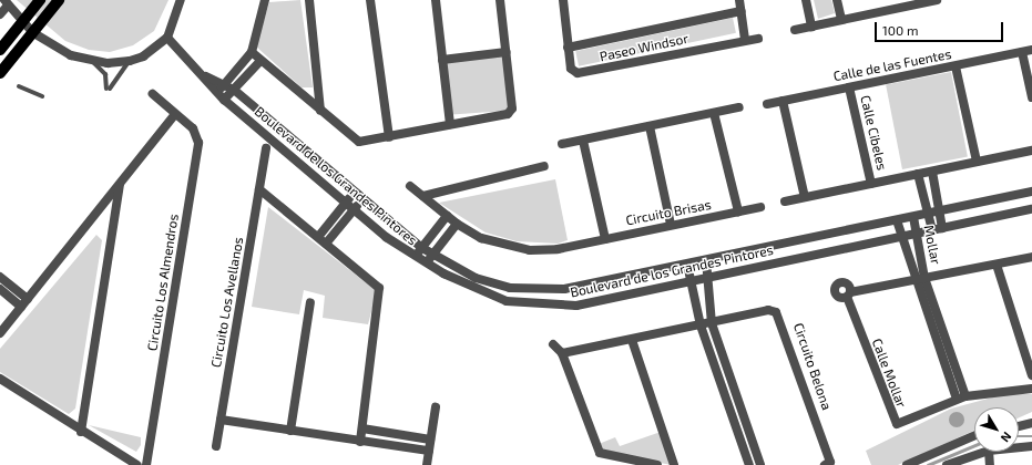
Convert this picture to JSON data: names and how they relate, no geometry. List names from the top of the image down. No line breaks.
{"streets":{"street":["Paseo Windsor","Calle de las Fuentes","Calle Cibeles","Boulevard de los Grandes Pintores","Circuito Brisas","Mollar","Circuito Los Almendros","Circuito Los Avellanos","Circuito Belona","Calle Mollar"]},"crossings":[["Calle de las Fuentes","Calle Cibeles"],["Boulevard de los Grandes Pintores","Mollar"],["Mollar","Calle Mollar"]],"scale_bar":"100 m","north":"bottom right"}
